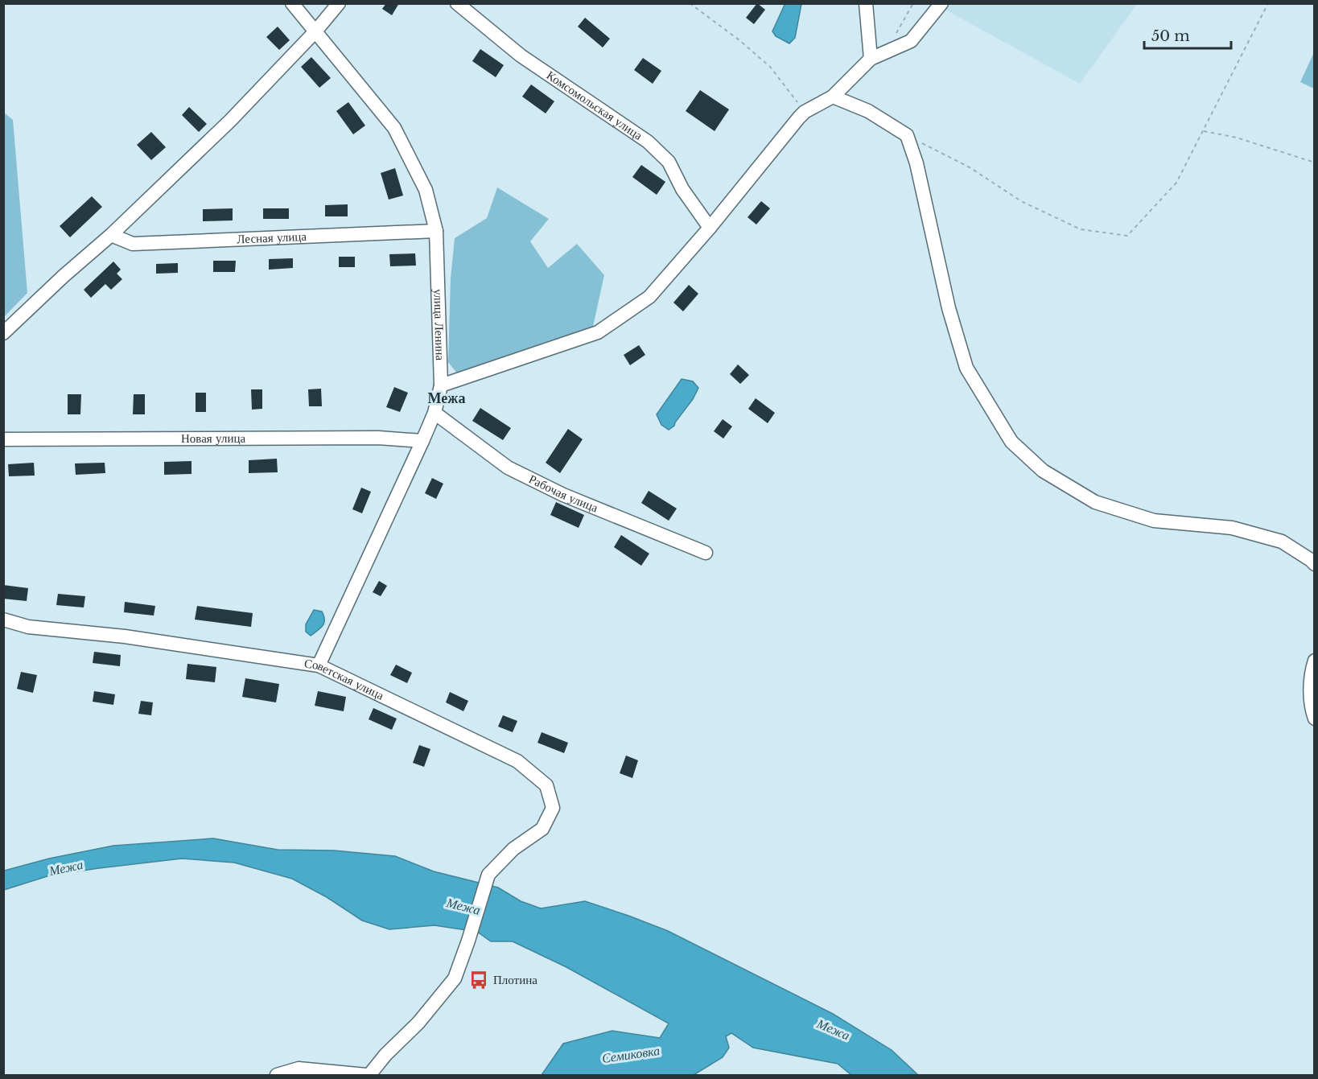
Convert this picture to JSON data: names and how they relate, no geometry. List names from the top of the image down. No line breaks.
{"streets":{"street":["Комсомольская улица","Лесная улица","улица Ленина","Новая улица","Рабочая улица","Советская улица"]},"crossings":[["Лесная улица","улица Ленина"],["улица Ленина","Новая улица"],["улица Ленина","Рабочая улица"],["улица Ленина","Советская улица"]],"districts":["Межа"],"water":["Межа","Семиковка"],"places":{"bus stop":["Плотина"]},"scale_bar":"50 m"}
